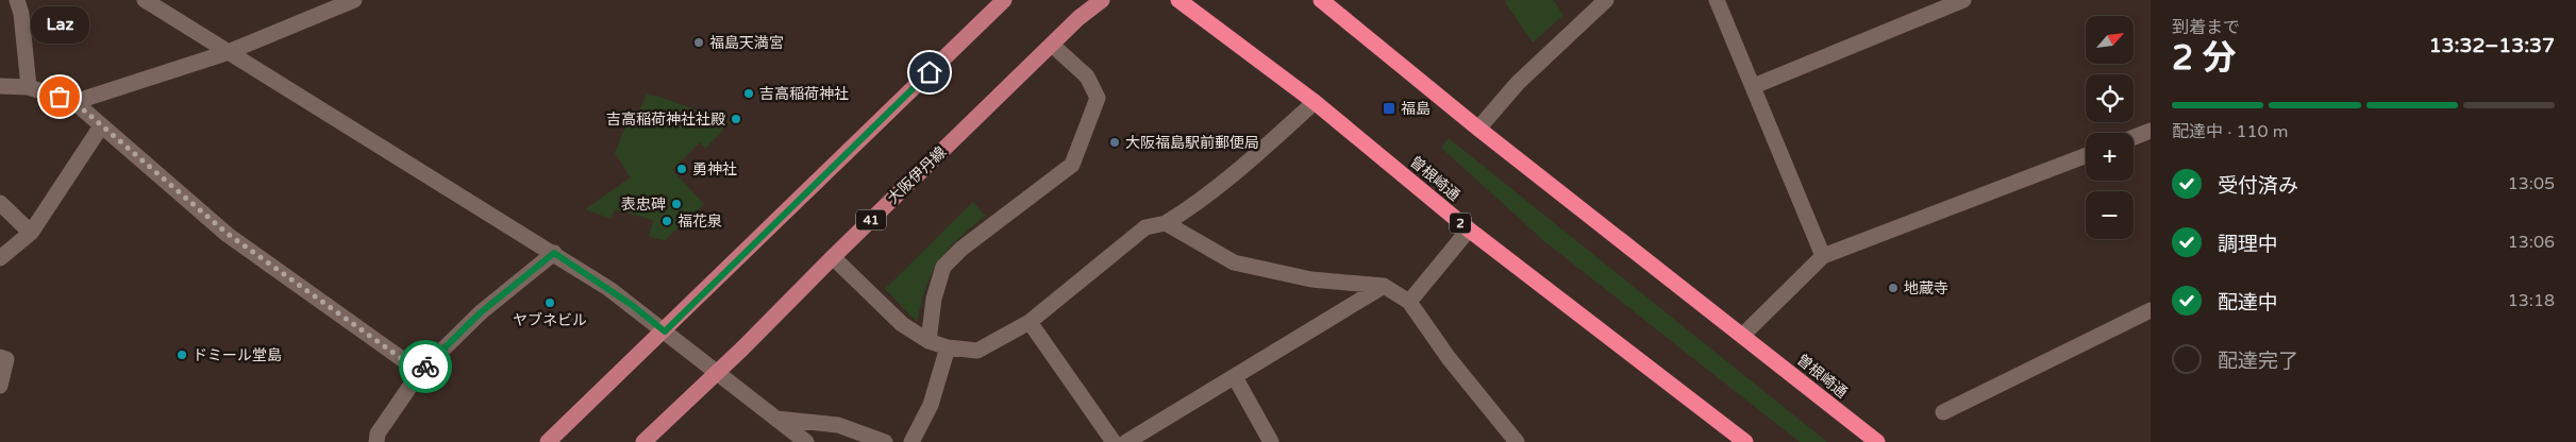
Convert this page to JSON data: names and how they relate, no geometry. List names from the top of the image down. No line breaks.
{"streets":{"highway":["曽根崎通","2"],"main road":["大阪伊丹線","41"]},"places":{"other":["福島天満宮","吉高稲荷神社","Laz","吉高稲荷神社社殿","大阪福島駅前郵便局","勇神社","表忠碑","福花泉","地蔵寺","ヤブネビル","ドミール堂島"],"transit":["福島"]},"north":"top right","page":{"heading":["2 分","到着まで","13:32–13:37"],"bubble":"Laz","map_buttons":["+","−"],"bar":"配達中 · 110 m","list":[["受付済み","13:05"],["調理中","13:06"],["配達中","13:18"],"配達完了"]}}
